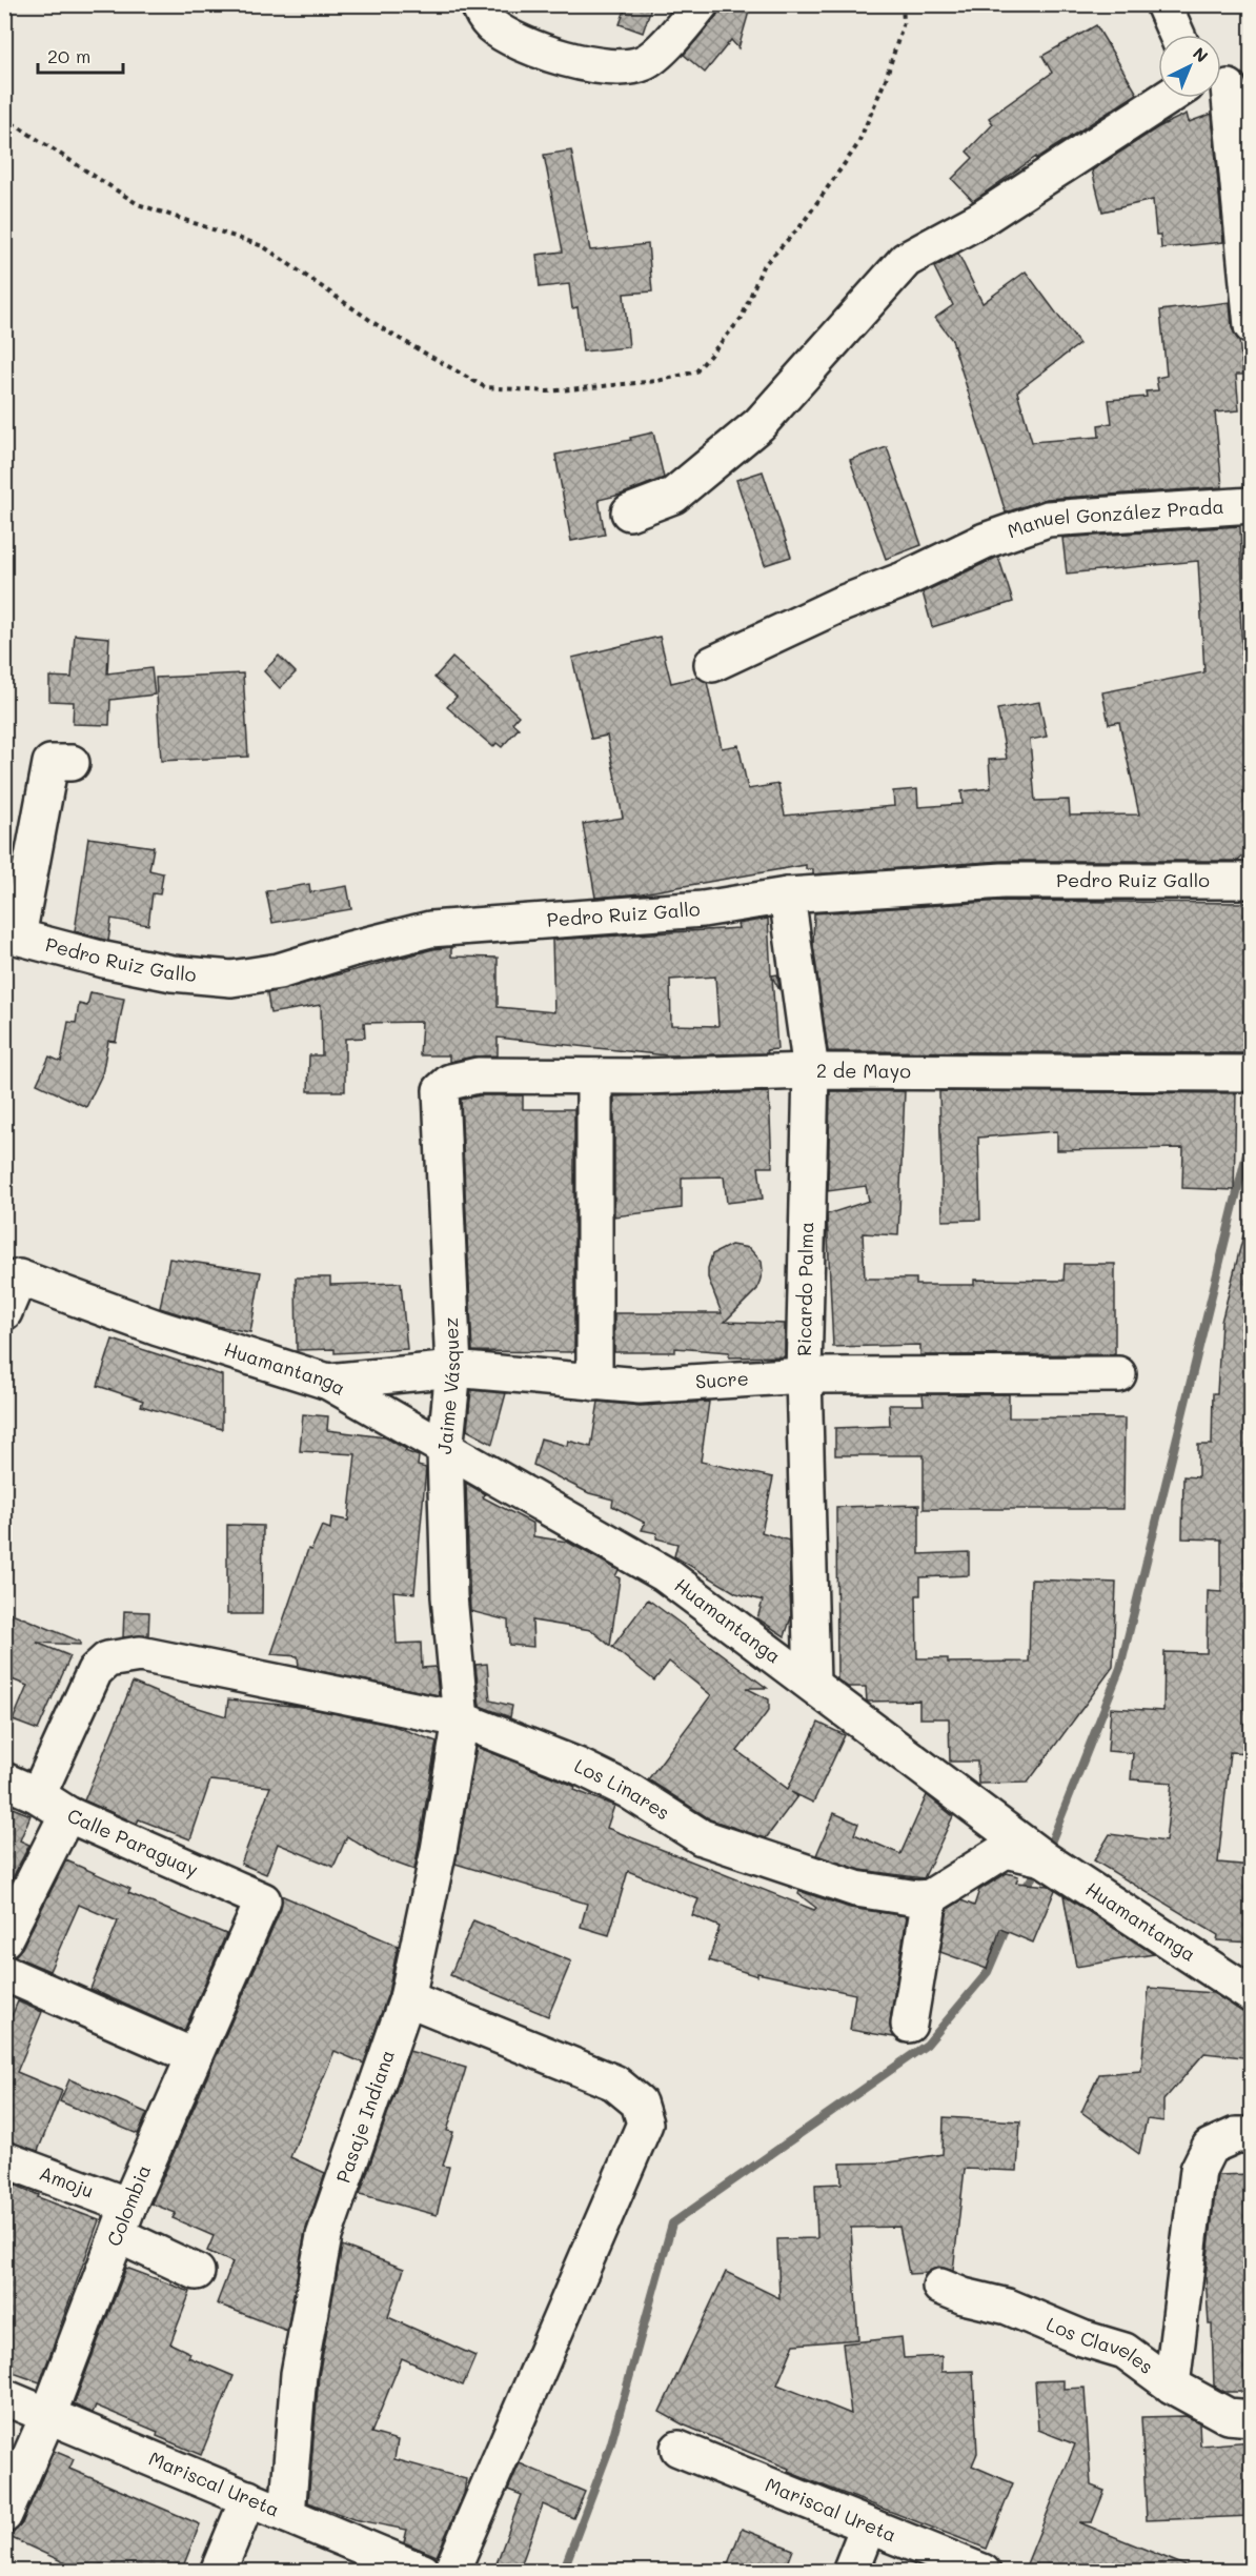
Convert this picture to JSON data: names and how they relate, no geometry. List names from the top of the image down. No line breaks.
{"streets":{"street":["Manuel González Prada","Pedro Ruiz Gallo","2 de Mayo","Ricardo Palma","Huamantanga","Sucre","Jaime Vásquez","Los Linares","Calle Paraguay","Pasaje Indiana","Amoju","Colombia","Los Claveles","Mariscal Ureta"]},"crossings":[["Pedro Ruiz Gallo","Ricardo Palma"],["2 de Mayo","Ricardo Palma"],["2 de Mayo","Jaime Vásquez"],["Ricardo Palma","Huamantanga"],["Ricardo Palma","Sucre"],["Huamantanga","Sucre"],["Huamantanga","Jaime Vásquez"],["Sucre","Jaime Vásquez"],["Jaime Vásquez","Los Linares"],["Jaime Vásquez","Pasaje Indiana"],["Los Linares","Calle Paraguay"],["Los Linares","Pasaje Indiana"],["Calle Paraguay","Colombia"],["Pasaje Indiana","Mariscal Ureta"],["Amoju","Colombia"],["Colombia","Mariscal Ureta"]],"scale_bar":"20 m","north":"top right"}
